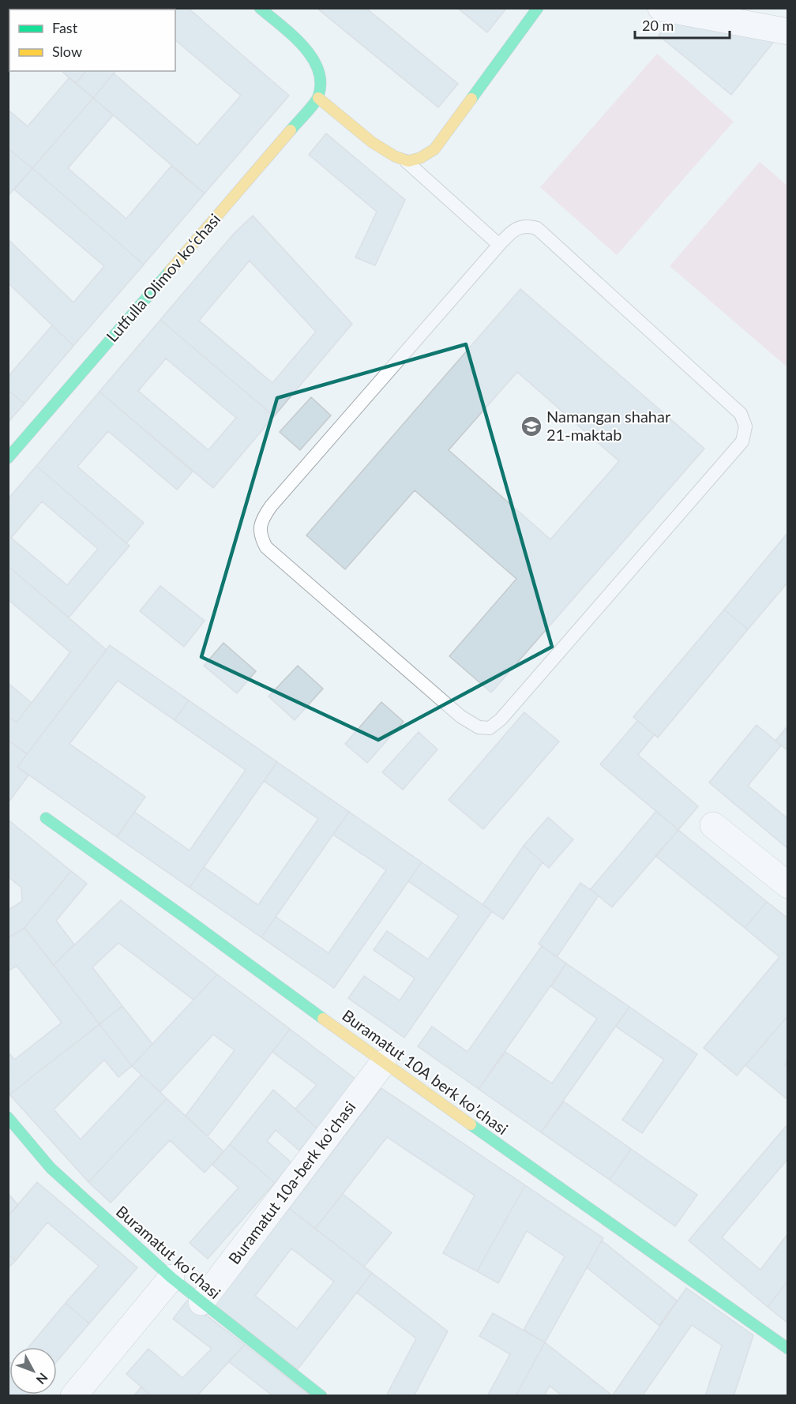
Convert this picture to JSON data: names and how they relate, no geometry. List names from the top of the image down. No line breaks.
{"streets":{"street":["Lutfulla Olimov koʻchasi","Buramatut 10А berk koʼchasi","Buramatut 10а-berk koʼchasi","Buramatut koʻchasi"]},"crossings":[["Buramatut 10А berk koʼchasi","Buramatut 10а-berk koʼchasi"],["Buramatut 10а-berk koʼchasi","Buramatut koʻchasi"]],"places":{"school or university":["Namangan shahar 21-maktab"]},"legend":["Fast","Slow"],"scale_bar":"20 m","north":"bottom right"}
